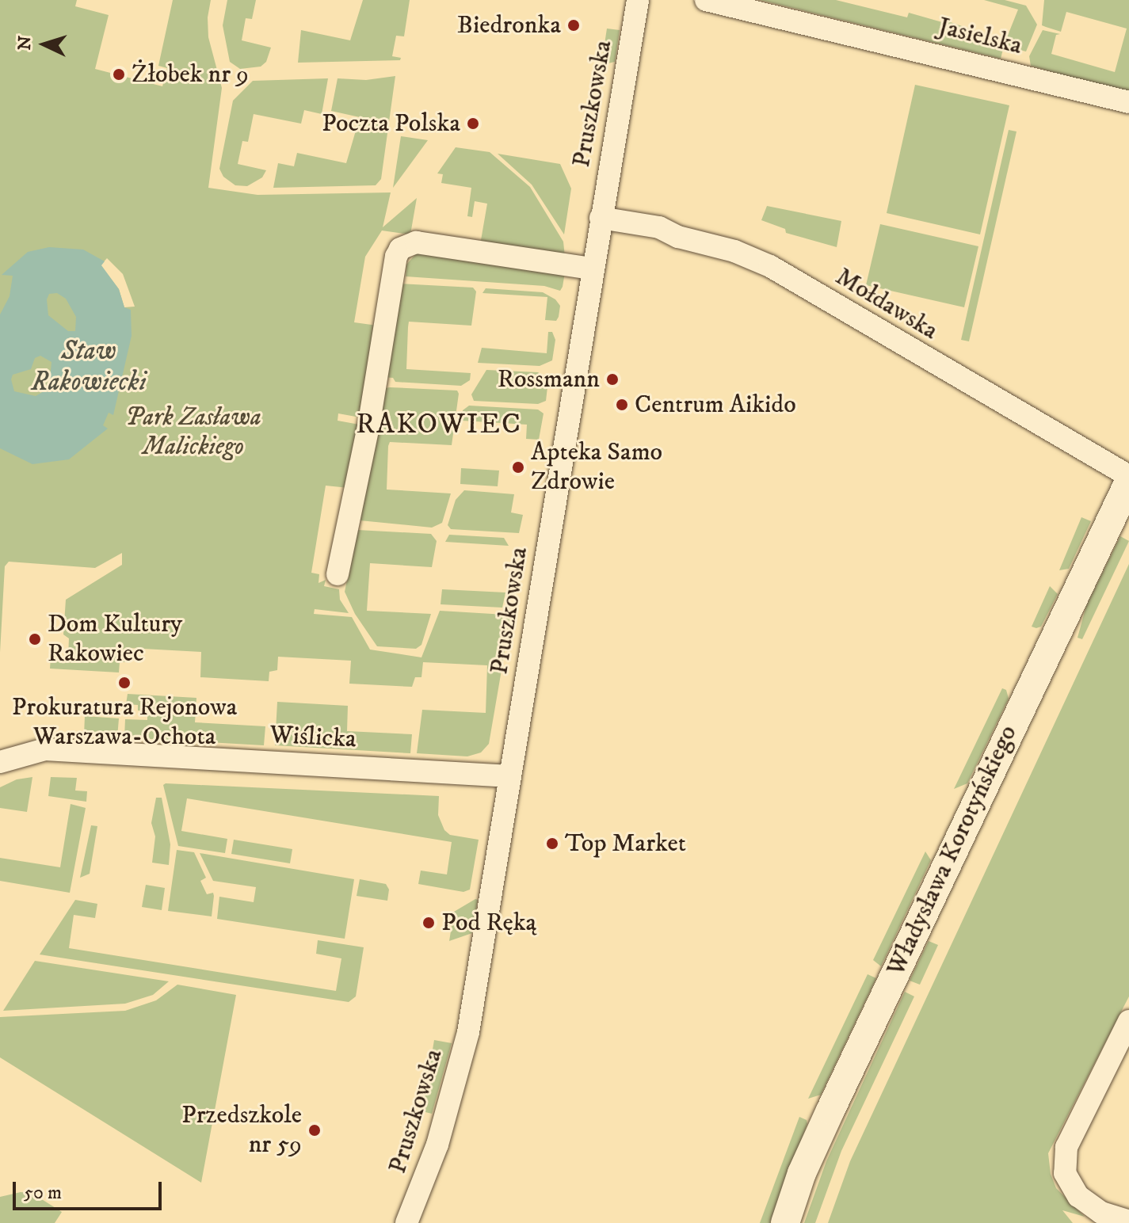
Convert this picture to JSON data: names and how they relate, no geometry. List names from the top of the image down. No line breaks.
{"streets":{"street":["Jasielska","Pruszkowska","Mołdawska","Wiślicka","Władysława Korotyńskiego"]},"crossings":[["Pruszkowska","Mołdawska"],["Pruszkowska","Wiślicka"]],"districts":["RAKOWIEC"],"water":["Staw Rakowiecki"],"parks":["Park Zasława Malickiego"],"places":["Biedronka","Żłobek nr 9","Poczta Polska","Rossmann","Centrum Aikido","Apteka Samo Zdrowie","Dom Kultury Rakowiec","Prokuratura Rejonowa Warszawa-Ochota","Top Market","Pod Ręką","Przedszkole nr 59"],"scale_bar":"50 m","north":"left"}
